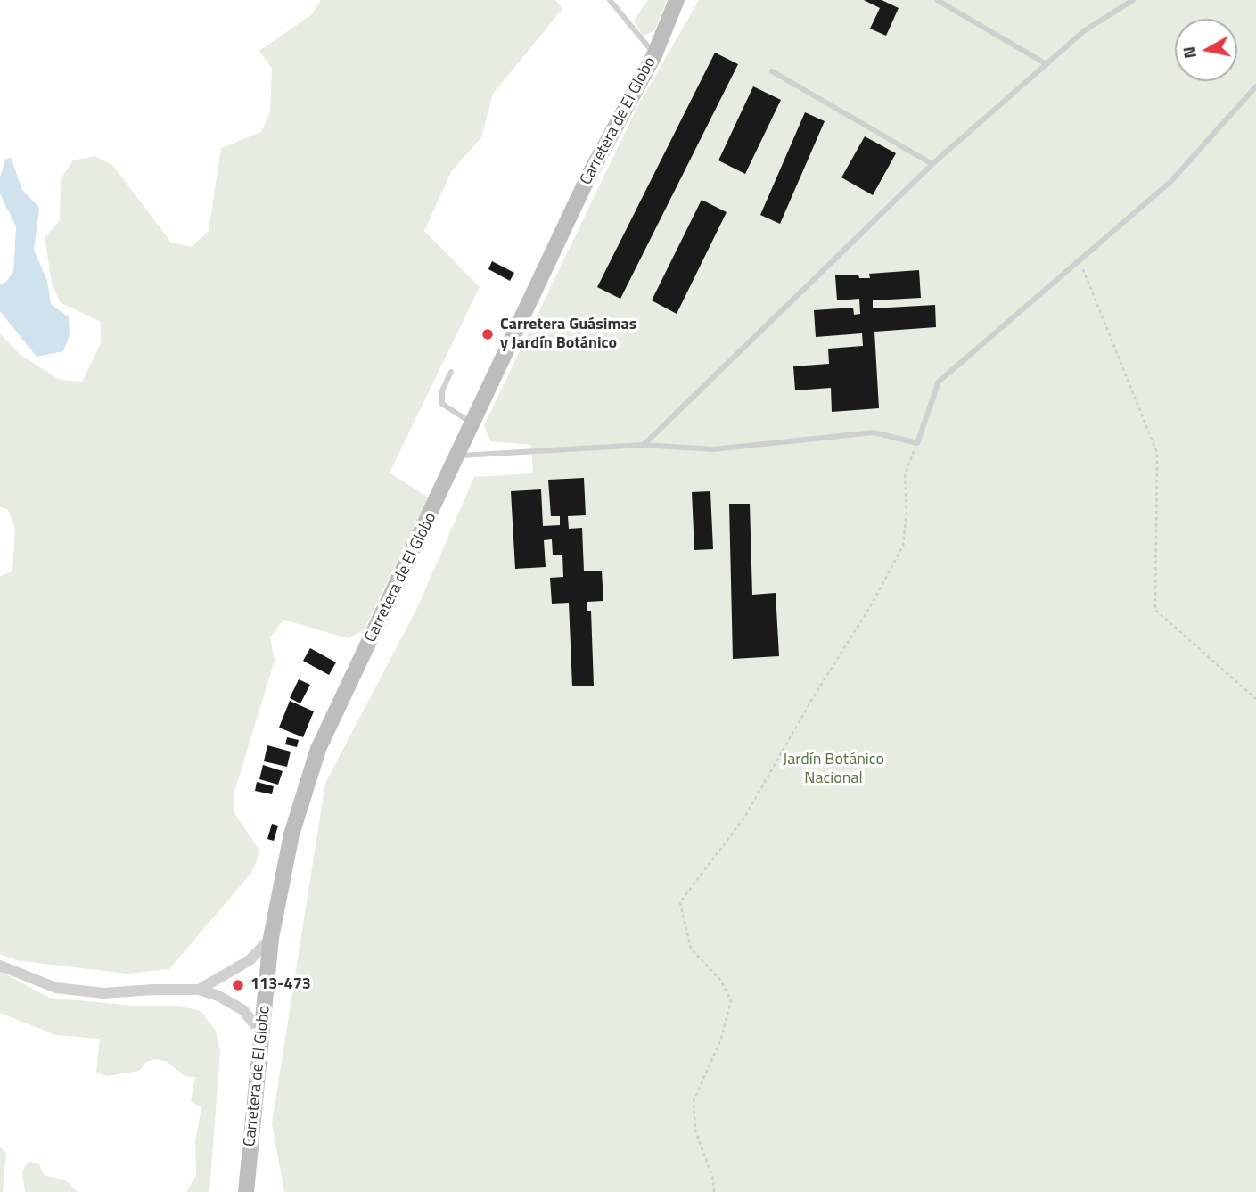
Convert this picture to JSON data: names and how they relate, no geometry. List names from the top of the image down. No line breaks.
{"streets":{"main road":["Carretera de El Globo"]},"parks":["Jardín Botánico Nacional"],"places":["Carretera Guásimas y Jardín Botánico","113-473"],"north":"left"}
